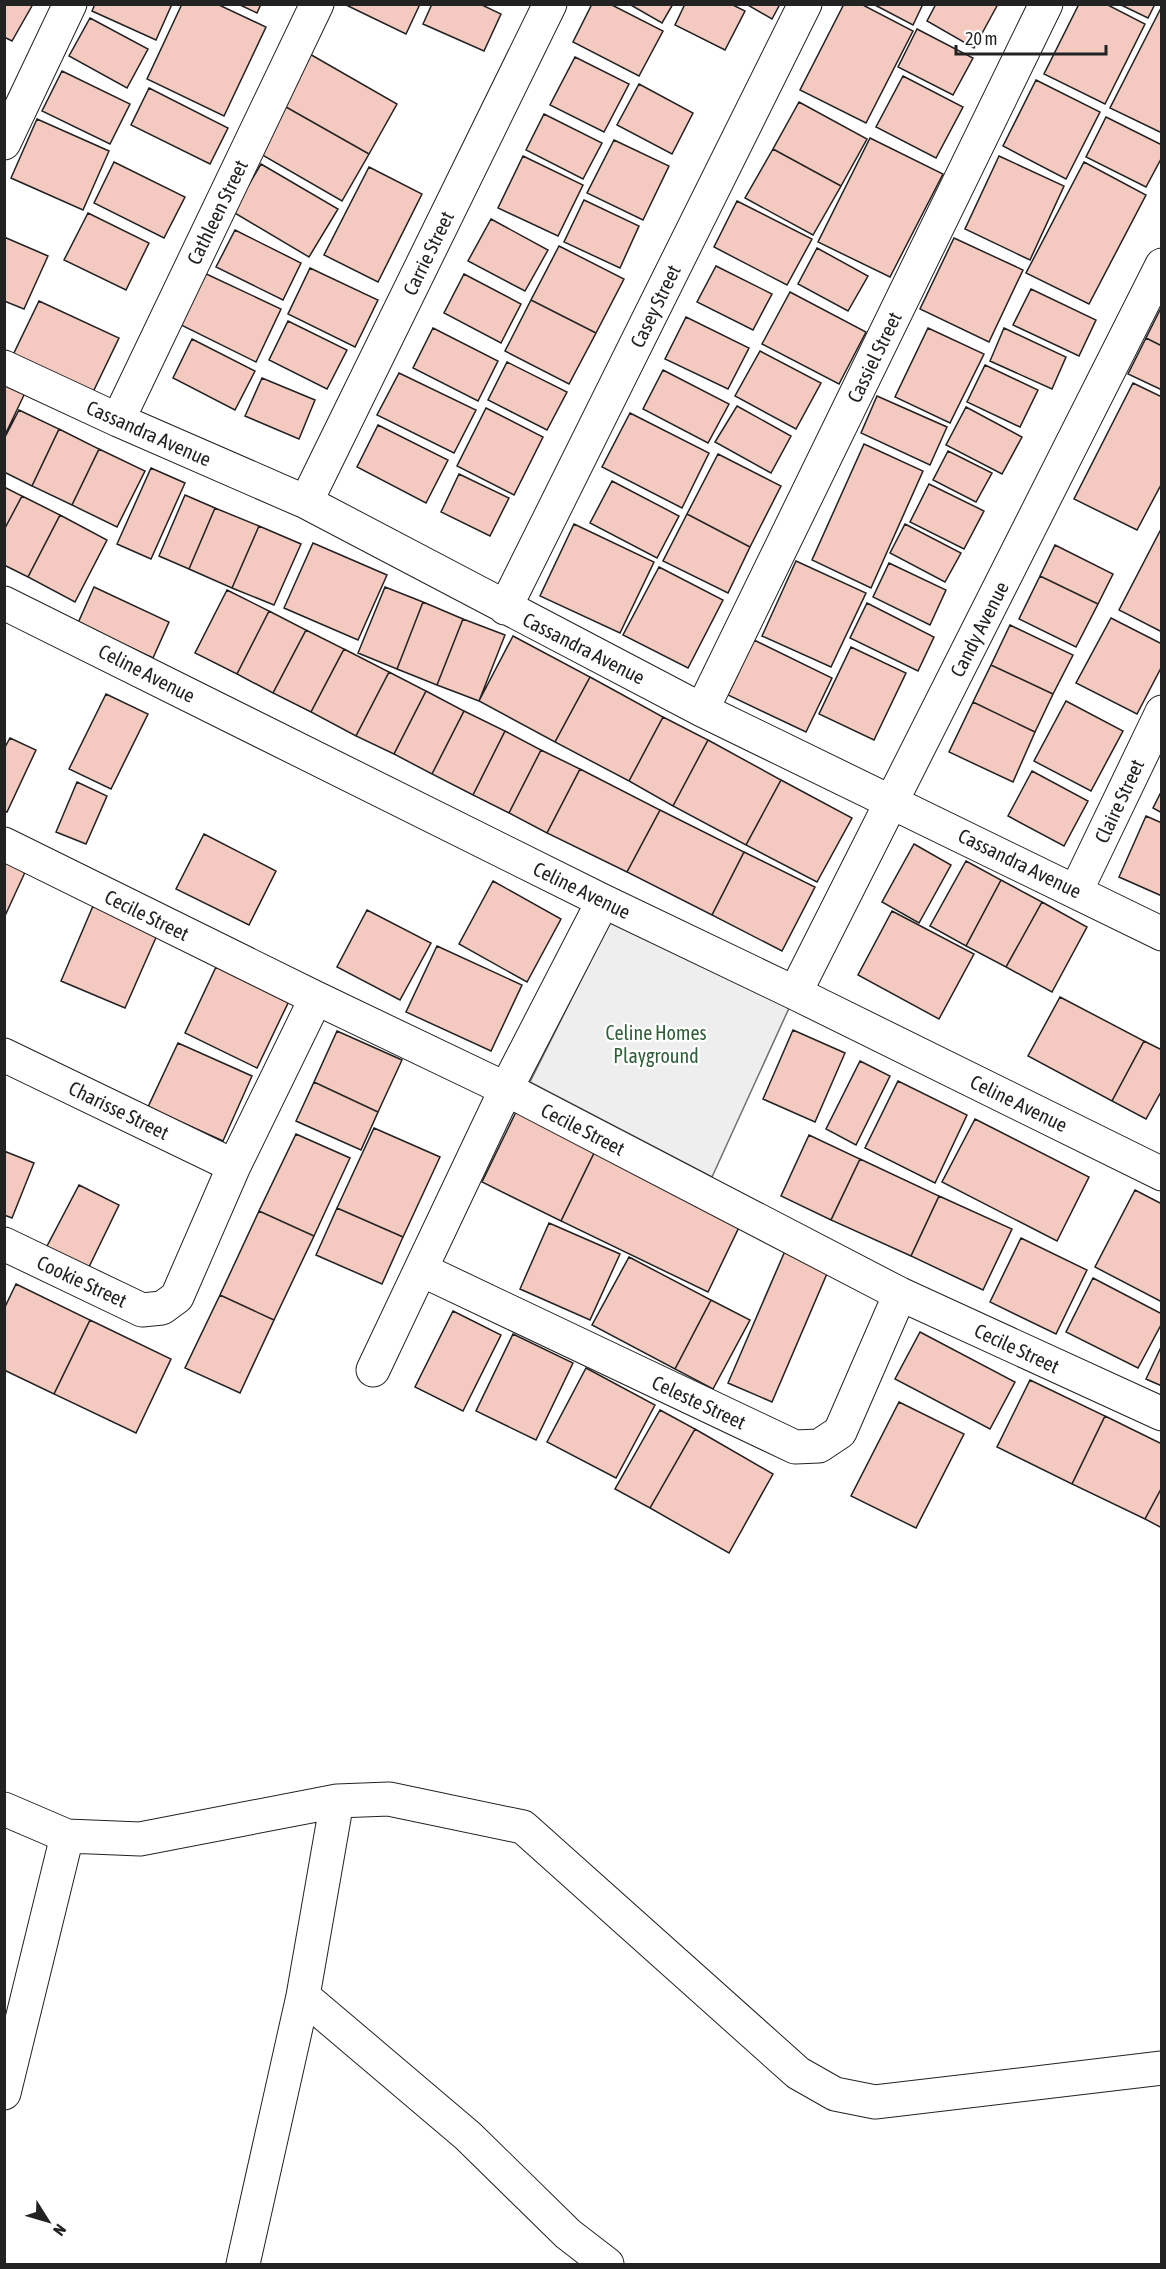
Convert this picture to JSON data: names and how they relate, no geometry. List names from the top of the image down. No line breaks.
{"streets":{"street":["Cathleen Street","Carrie Street","Casey Street","Cassiel Street","Cassandra Avenue","Candy Avenue","Celine Avenue","Claire Street","Cecile Street","Charisse Street","Cookie Street","Celeste Street"]},"crossings":[["Cathleen Street","Cassandra Avenue"],["Carrie Street","Cassandra Avenue"],["Casey Street","Cassandra Avenue"],["Cassiel Street","Cassandra Avenue"],["Cassandra Avenue","Candy Avenue"],["Cassandra Avenue","Claire Street"],["Candy Avenue","Celine Avenue"],["Cecile Street","Celeste Street"],["Charisse Street","Cookie Street"]],"parks":["Celine Homes Playground"],"scale_bar":"20 m","north":"bottom right"}
